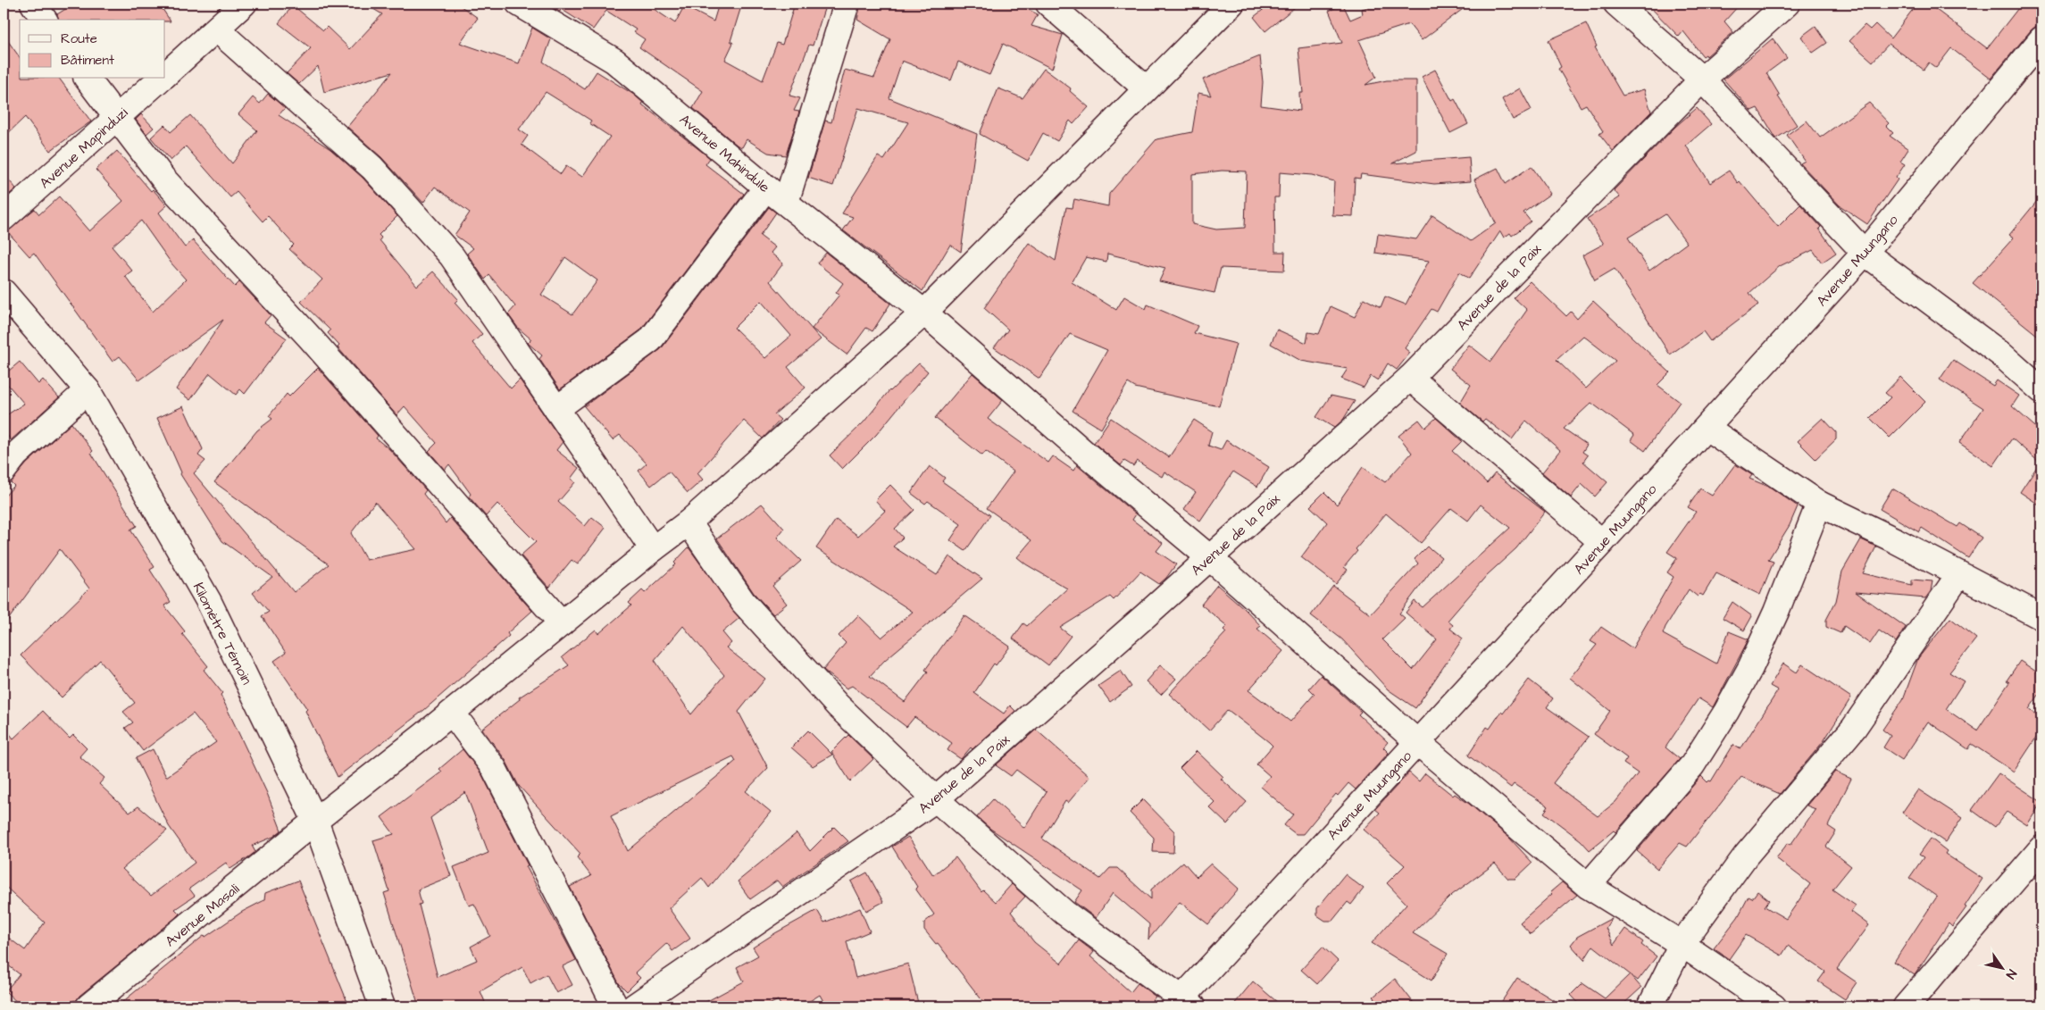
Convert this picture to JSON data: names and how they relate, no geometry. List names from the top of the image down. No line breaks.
{"streets":{"street":["Avenue Mapinduzi","Avenue Mahindule","Avenue Muungano","Avenue de la Paix","Kilomètre Témoin","Avenue Masali"]},"crossings":[["Avenue Mahindule","Avenue Muungano"],["Avenue Mahindule","Avenue de la Paix"],["Avenue Mahindule","Avenue Masali"],["Kilomètre Témoin","Avenue Masali"]],"legend":["Route","Bâtiment"],"north":"bottom right"}
